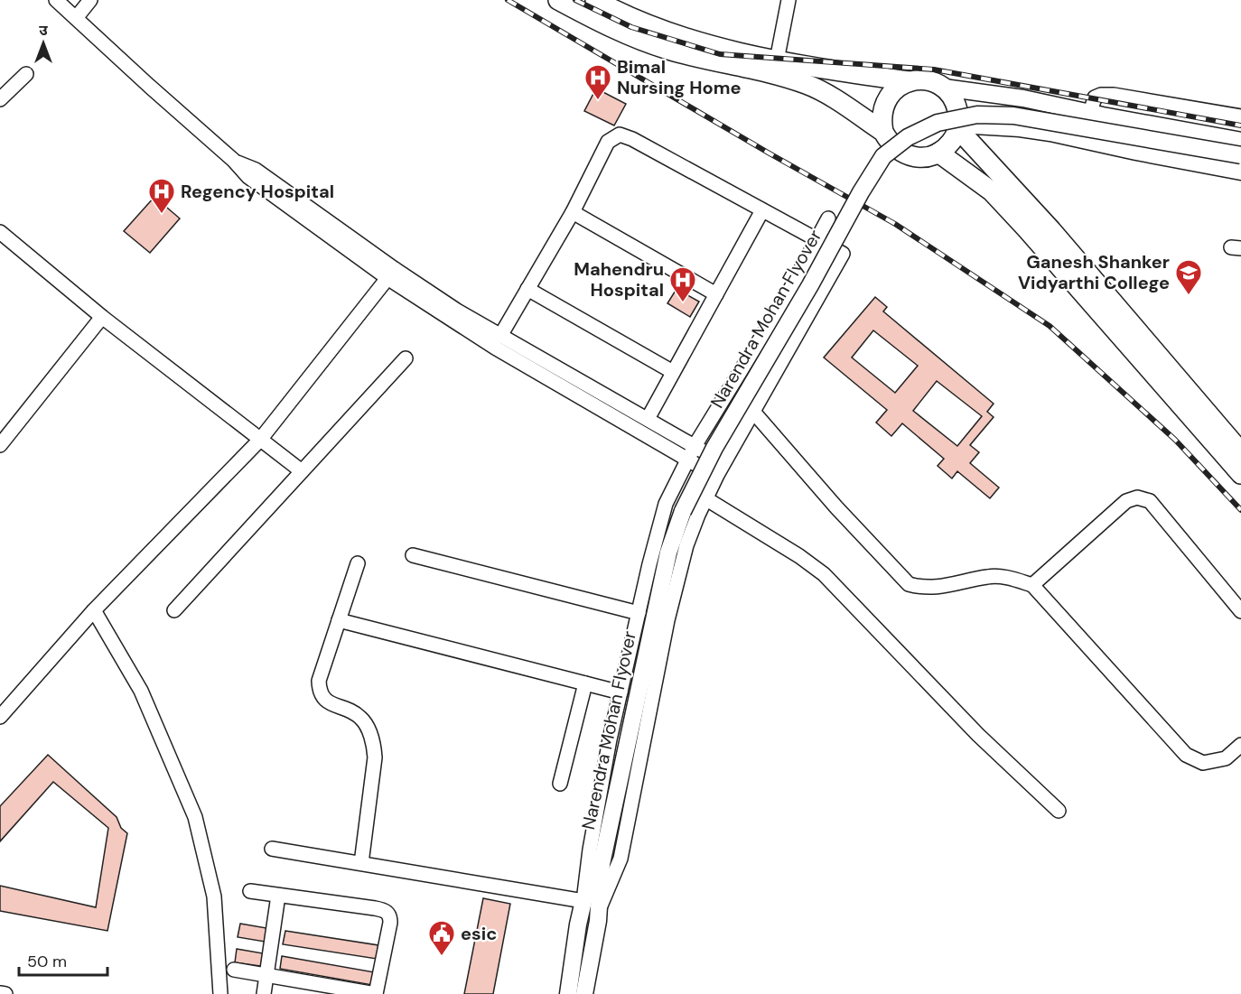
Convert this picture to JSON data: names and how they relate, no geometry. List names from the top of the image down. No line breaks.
{"streets":{"main road":["Narendra Mohan Flyover"]},"places":{"hospital":["Bimal Nursing Home","Regency Hospital","Mahendru Hospital"],"school or university":["Ganesh Shanker Vidyarthi College"],"public building":["esic"]},"scale_bar":"50 m","north":"top"}
